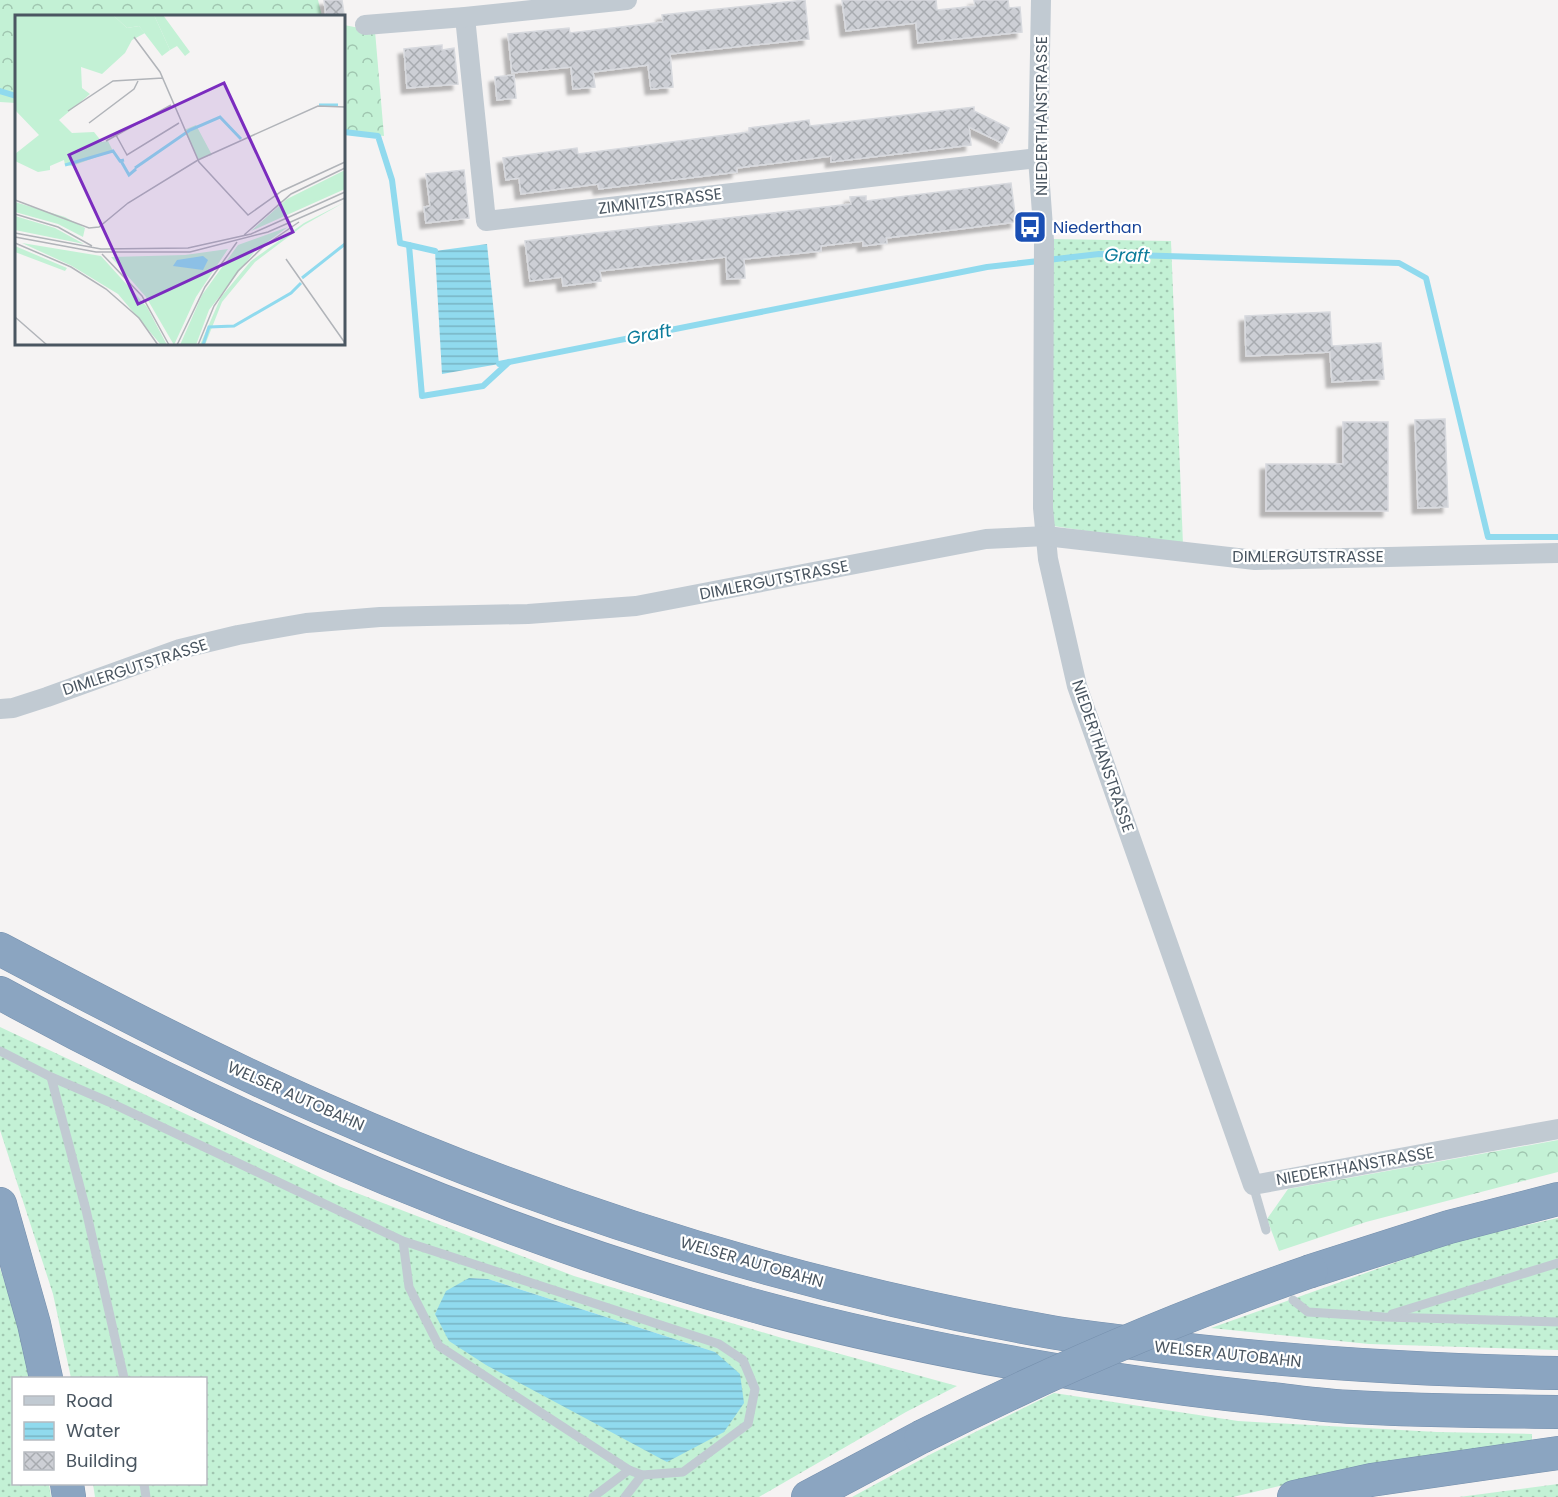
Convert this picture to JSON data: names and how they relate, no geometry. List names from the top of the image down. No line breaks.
{"streets":{"highway":["WELSER AUTOBAHN"],"street":["NIEDERTHANSTRASSE","ZIMNITZSTRASSE","DIMLERGUTSTRASSE"]},"crossings":[["NIEDERTHANSTRASSE","ZIMNITZSTRASSE"],["NIEDERTHANSTRASSE","DIMLERGUTSTRASSE"]],"water":["Graft"],"places":{"bus stop":["Niederthan"]},"legend":["Road","Water","Building"]}
